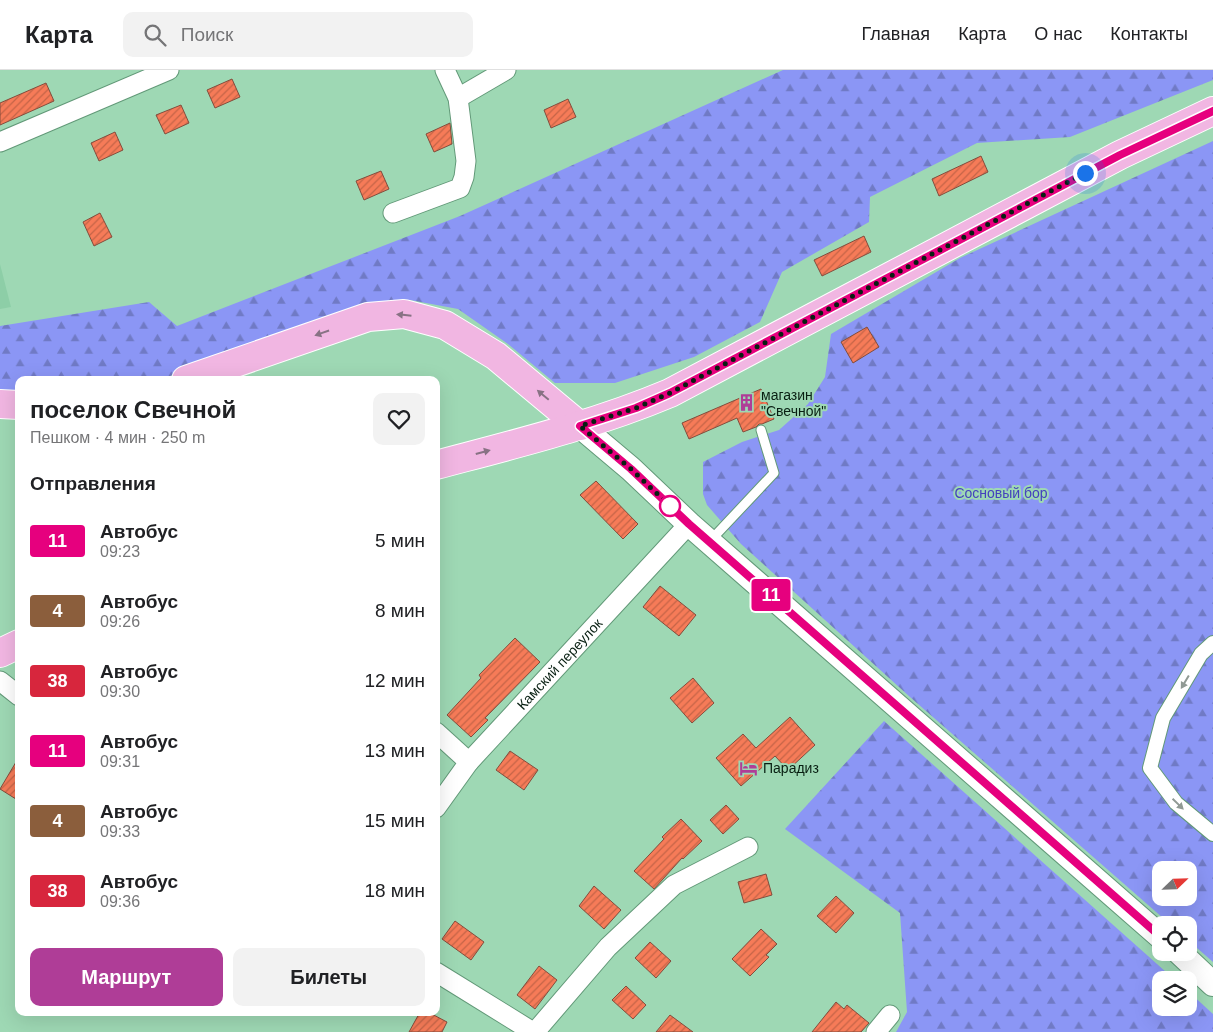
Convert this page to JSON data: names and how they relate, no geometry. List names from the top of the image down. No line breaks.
{"streets":{"street":["Камский переулок"]},"parks":["Сосновый бор"],"places":{"building":["магазин \"Свечной\""],"hotel":["Парадиз"]},"lines":["bus line 11"],"north":"top right","page":{"header":"Карта","search":"Поиск","nav":["Главная","Карта","О нас","Контакты"],"on_map":"11","heading":[["поселок Свечной","Пешком · 4 мин · 250 m"],"Отправления"],"list":[{"mark":"11","name":"Автобус","note":"09:23","value":"5 мин"},{"mark":"4","name":"Автобус","note":"09:26","value":"8 мин"},{"mark":"38","name":"Автобус","note":"09:30","value":"12 мин"},{"mark":"11","name":"Автобус","note":"09:31","value":"13 мин"},{"mark":"4","name":"Автобус","note":"09:33","value":"15 мин"},{"mark":"38","name":"Автобус","note":"09:36","value":"18 мин"}],"buttons":["Маршрут","Билеты"]}}
